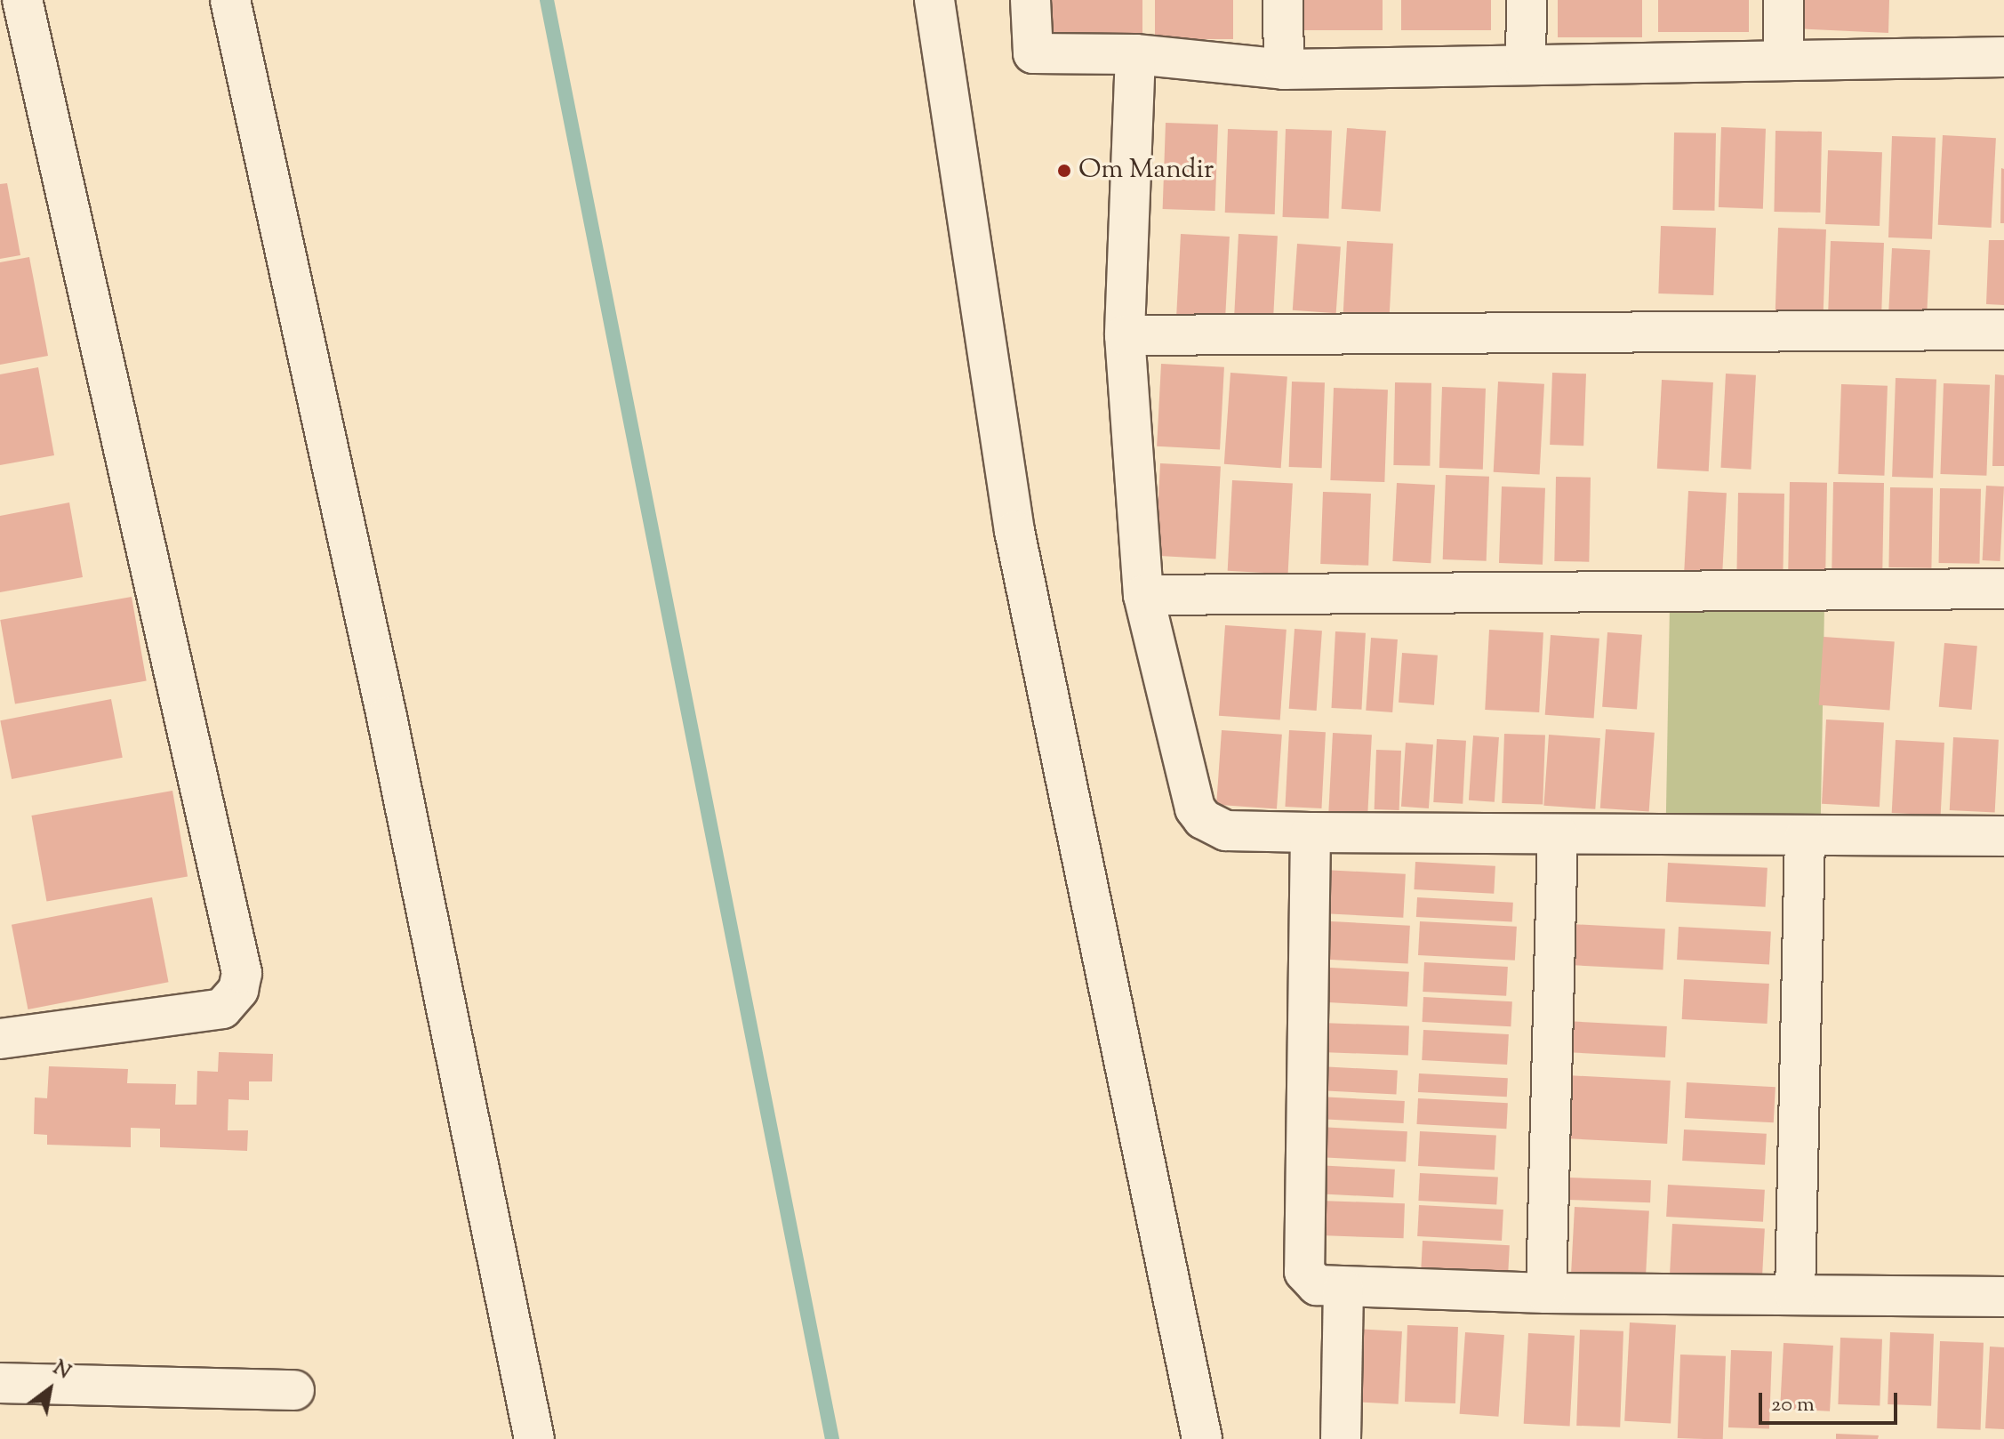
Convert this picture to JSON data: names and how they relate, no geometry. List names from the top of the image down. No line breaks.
{"places":["Om Mandir"],"scale_bar":"20 m","north":"top right"}
